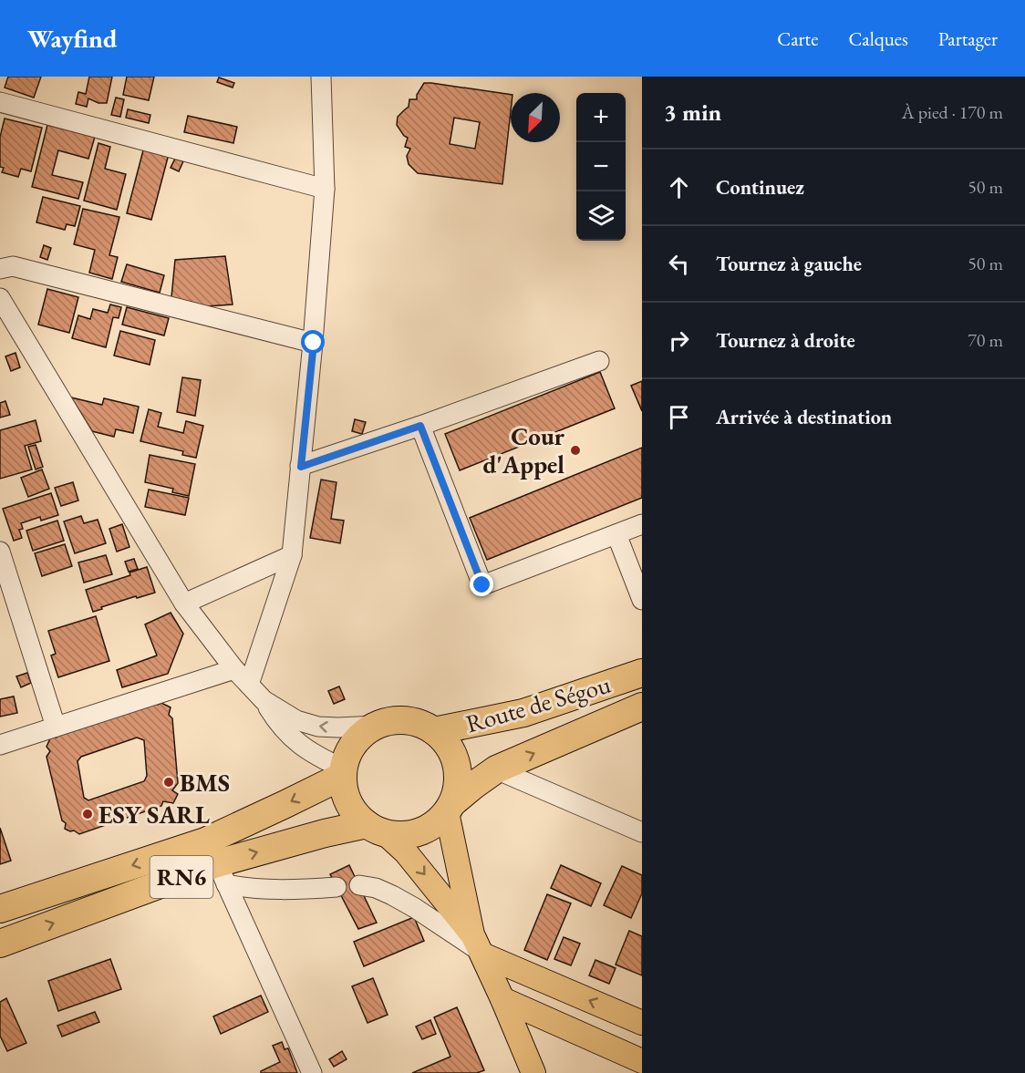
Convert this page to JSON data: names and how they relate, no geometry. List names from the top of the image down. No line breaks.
{"streets":{"highway":["Route de Ségou","RN6"]},"crossings":[["Route de Ségou","RN6"]],"places":["Cour d'Appel","BMS","ESY SARL"],"north":"bottom left","page":{"header":"Wayfind","nav":["Carte","Calques","Partager"],"heading":["3 min","À pied · 170 m"],"map_buttons":["+","−"],"list":[["Continuez","50 m"],["Tournez à gauche","50 m"],["Tournez à droite","70 m"],"Arrivée à destination"]}}
